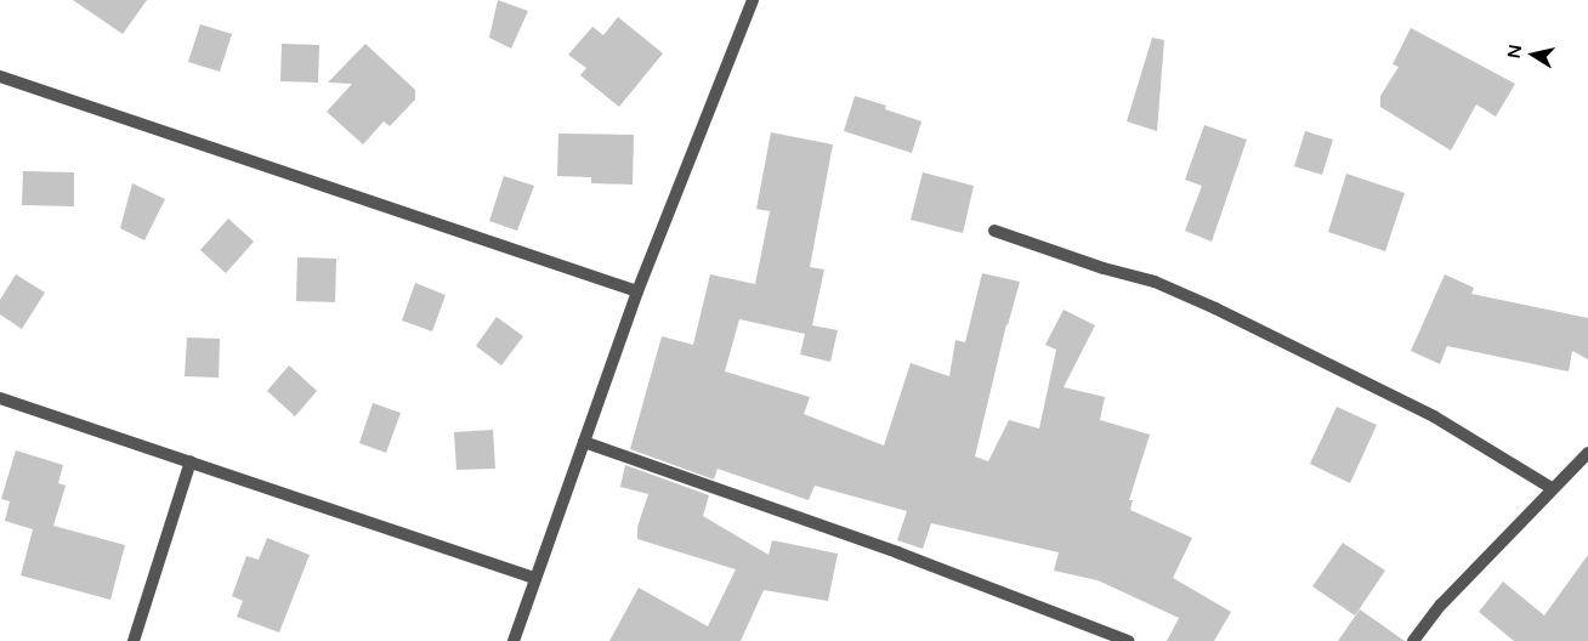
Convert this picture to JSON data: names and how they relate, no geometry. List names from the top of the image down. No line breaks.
{"north":"left"}
